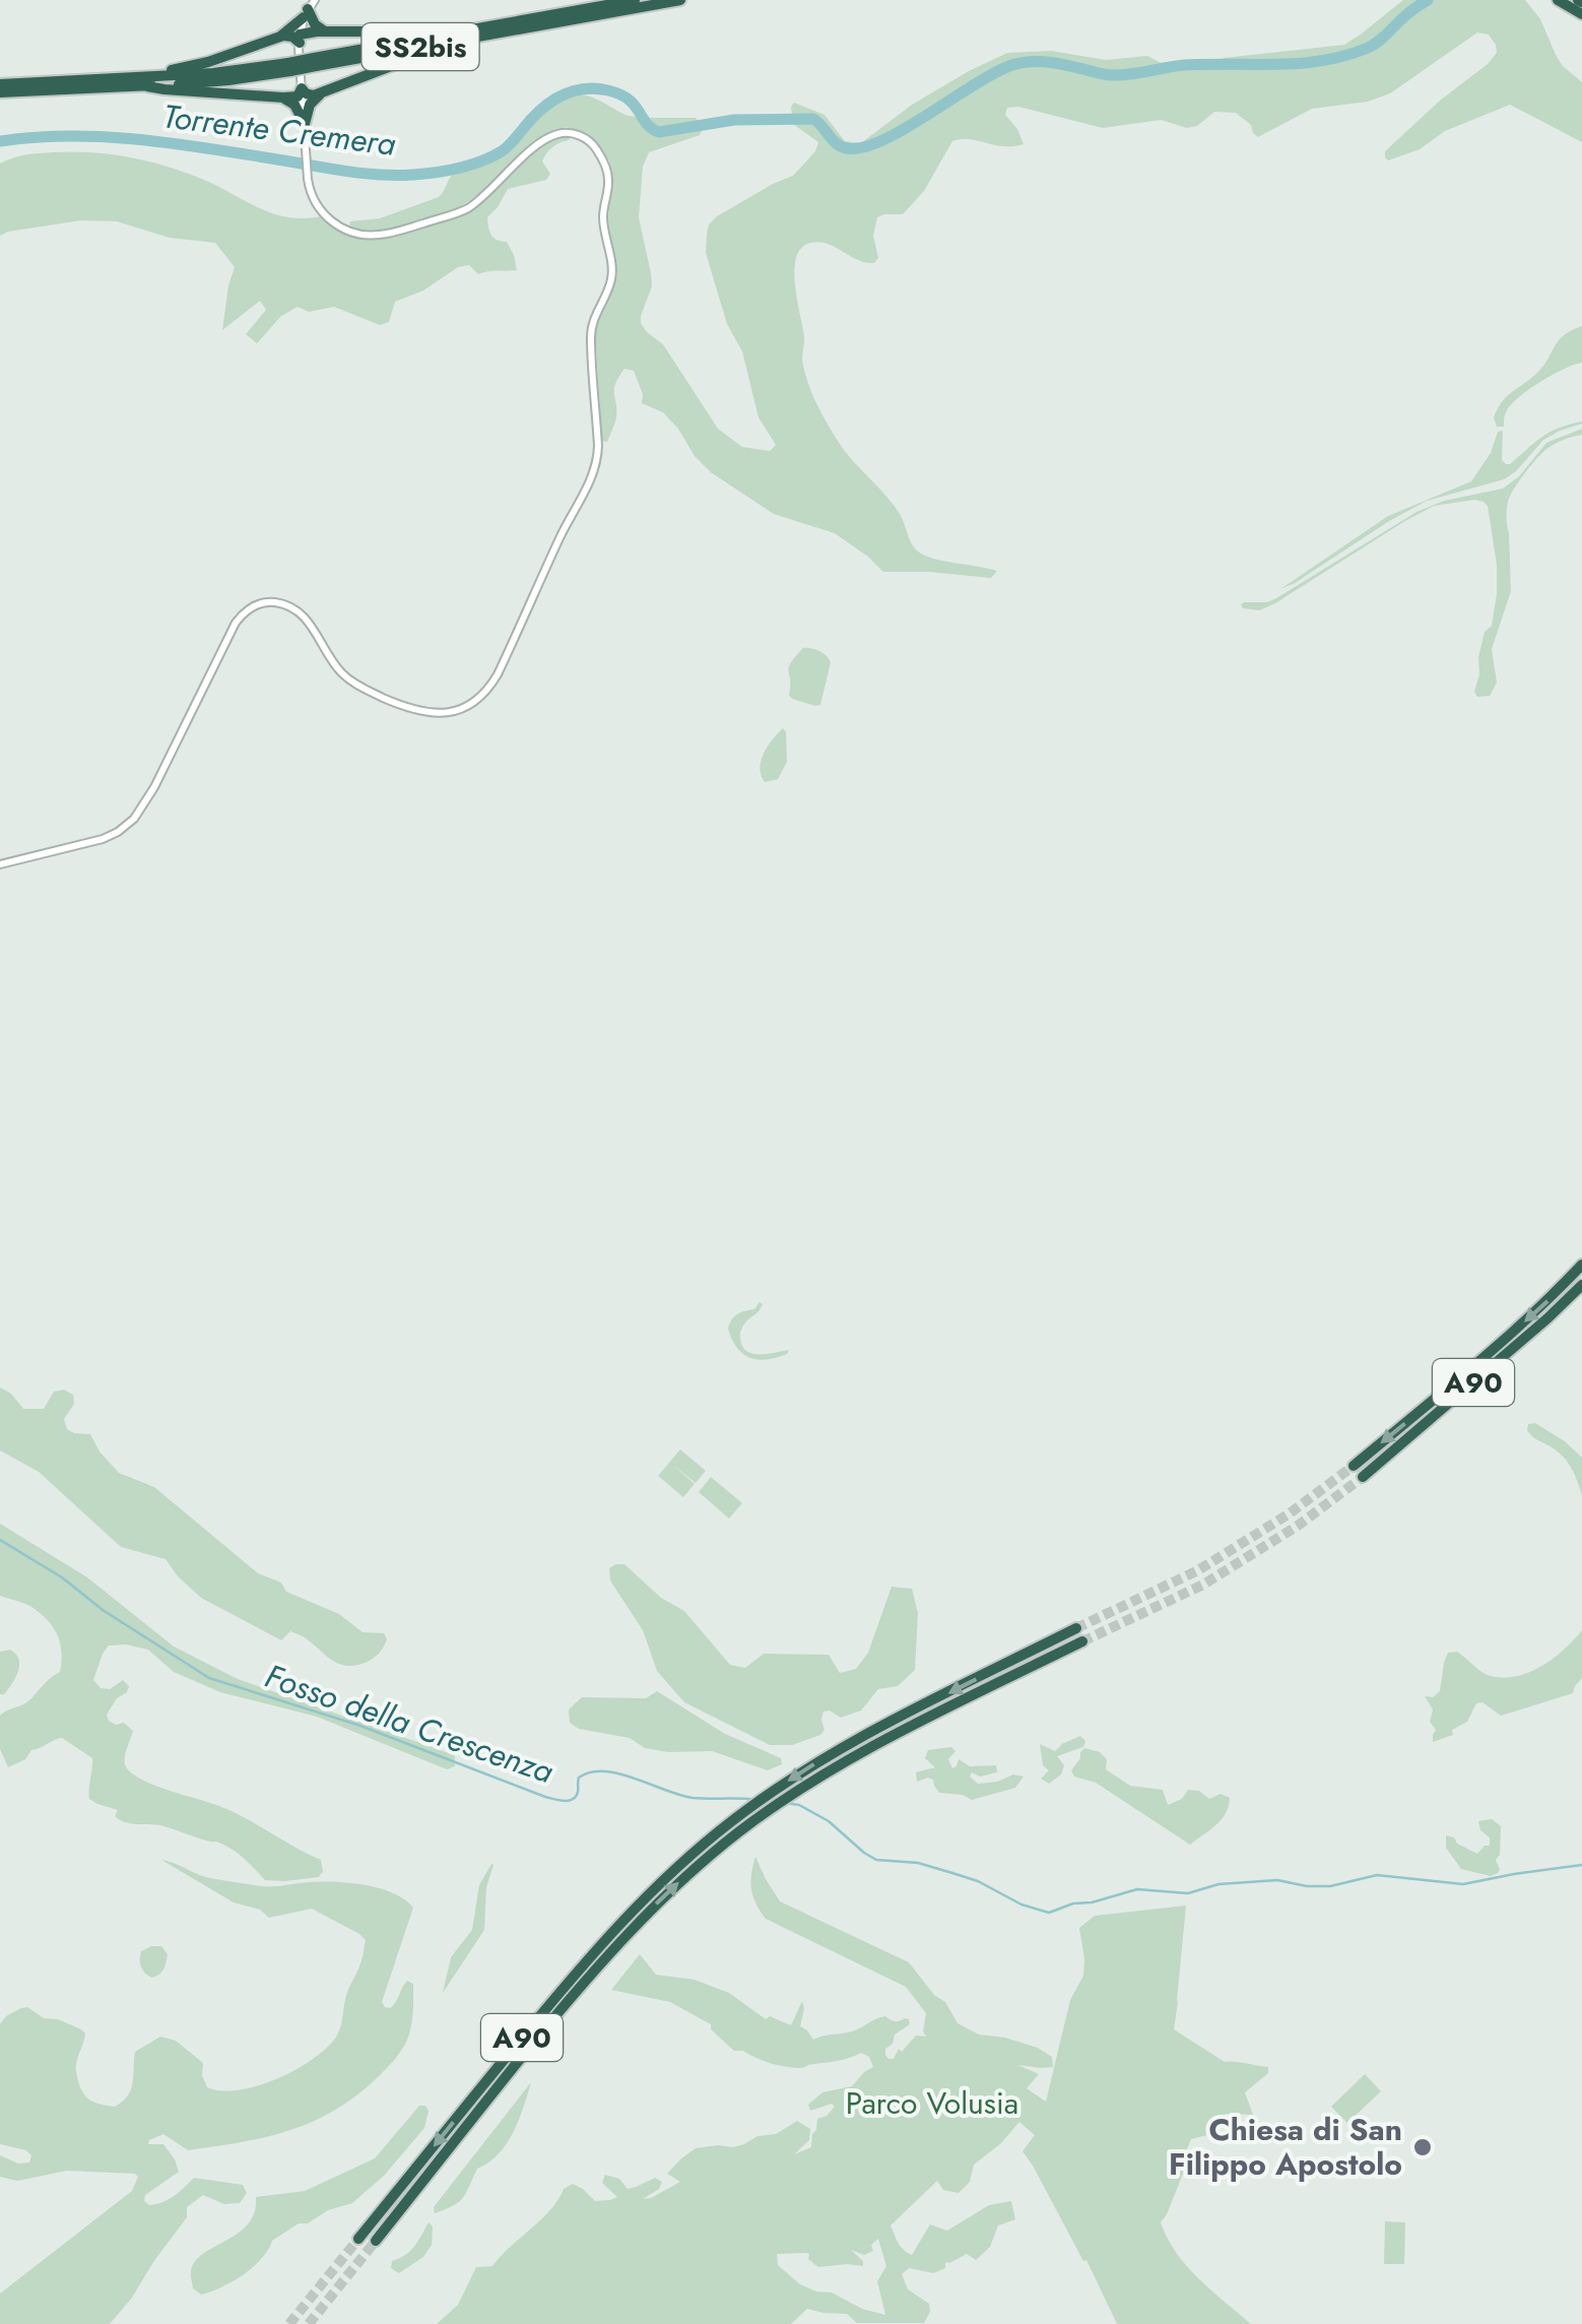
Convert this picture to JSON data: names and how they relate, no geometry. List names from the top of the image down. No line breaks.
{"streets":{"highway":["SS2bis","A90"]},"water":["Torrente Cremera","Fosso della Crescenza"],"parks":["Parco Volusia"],"places":["Chiesa di San Filippo Apostolo"]}
